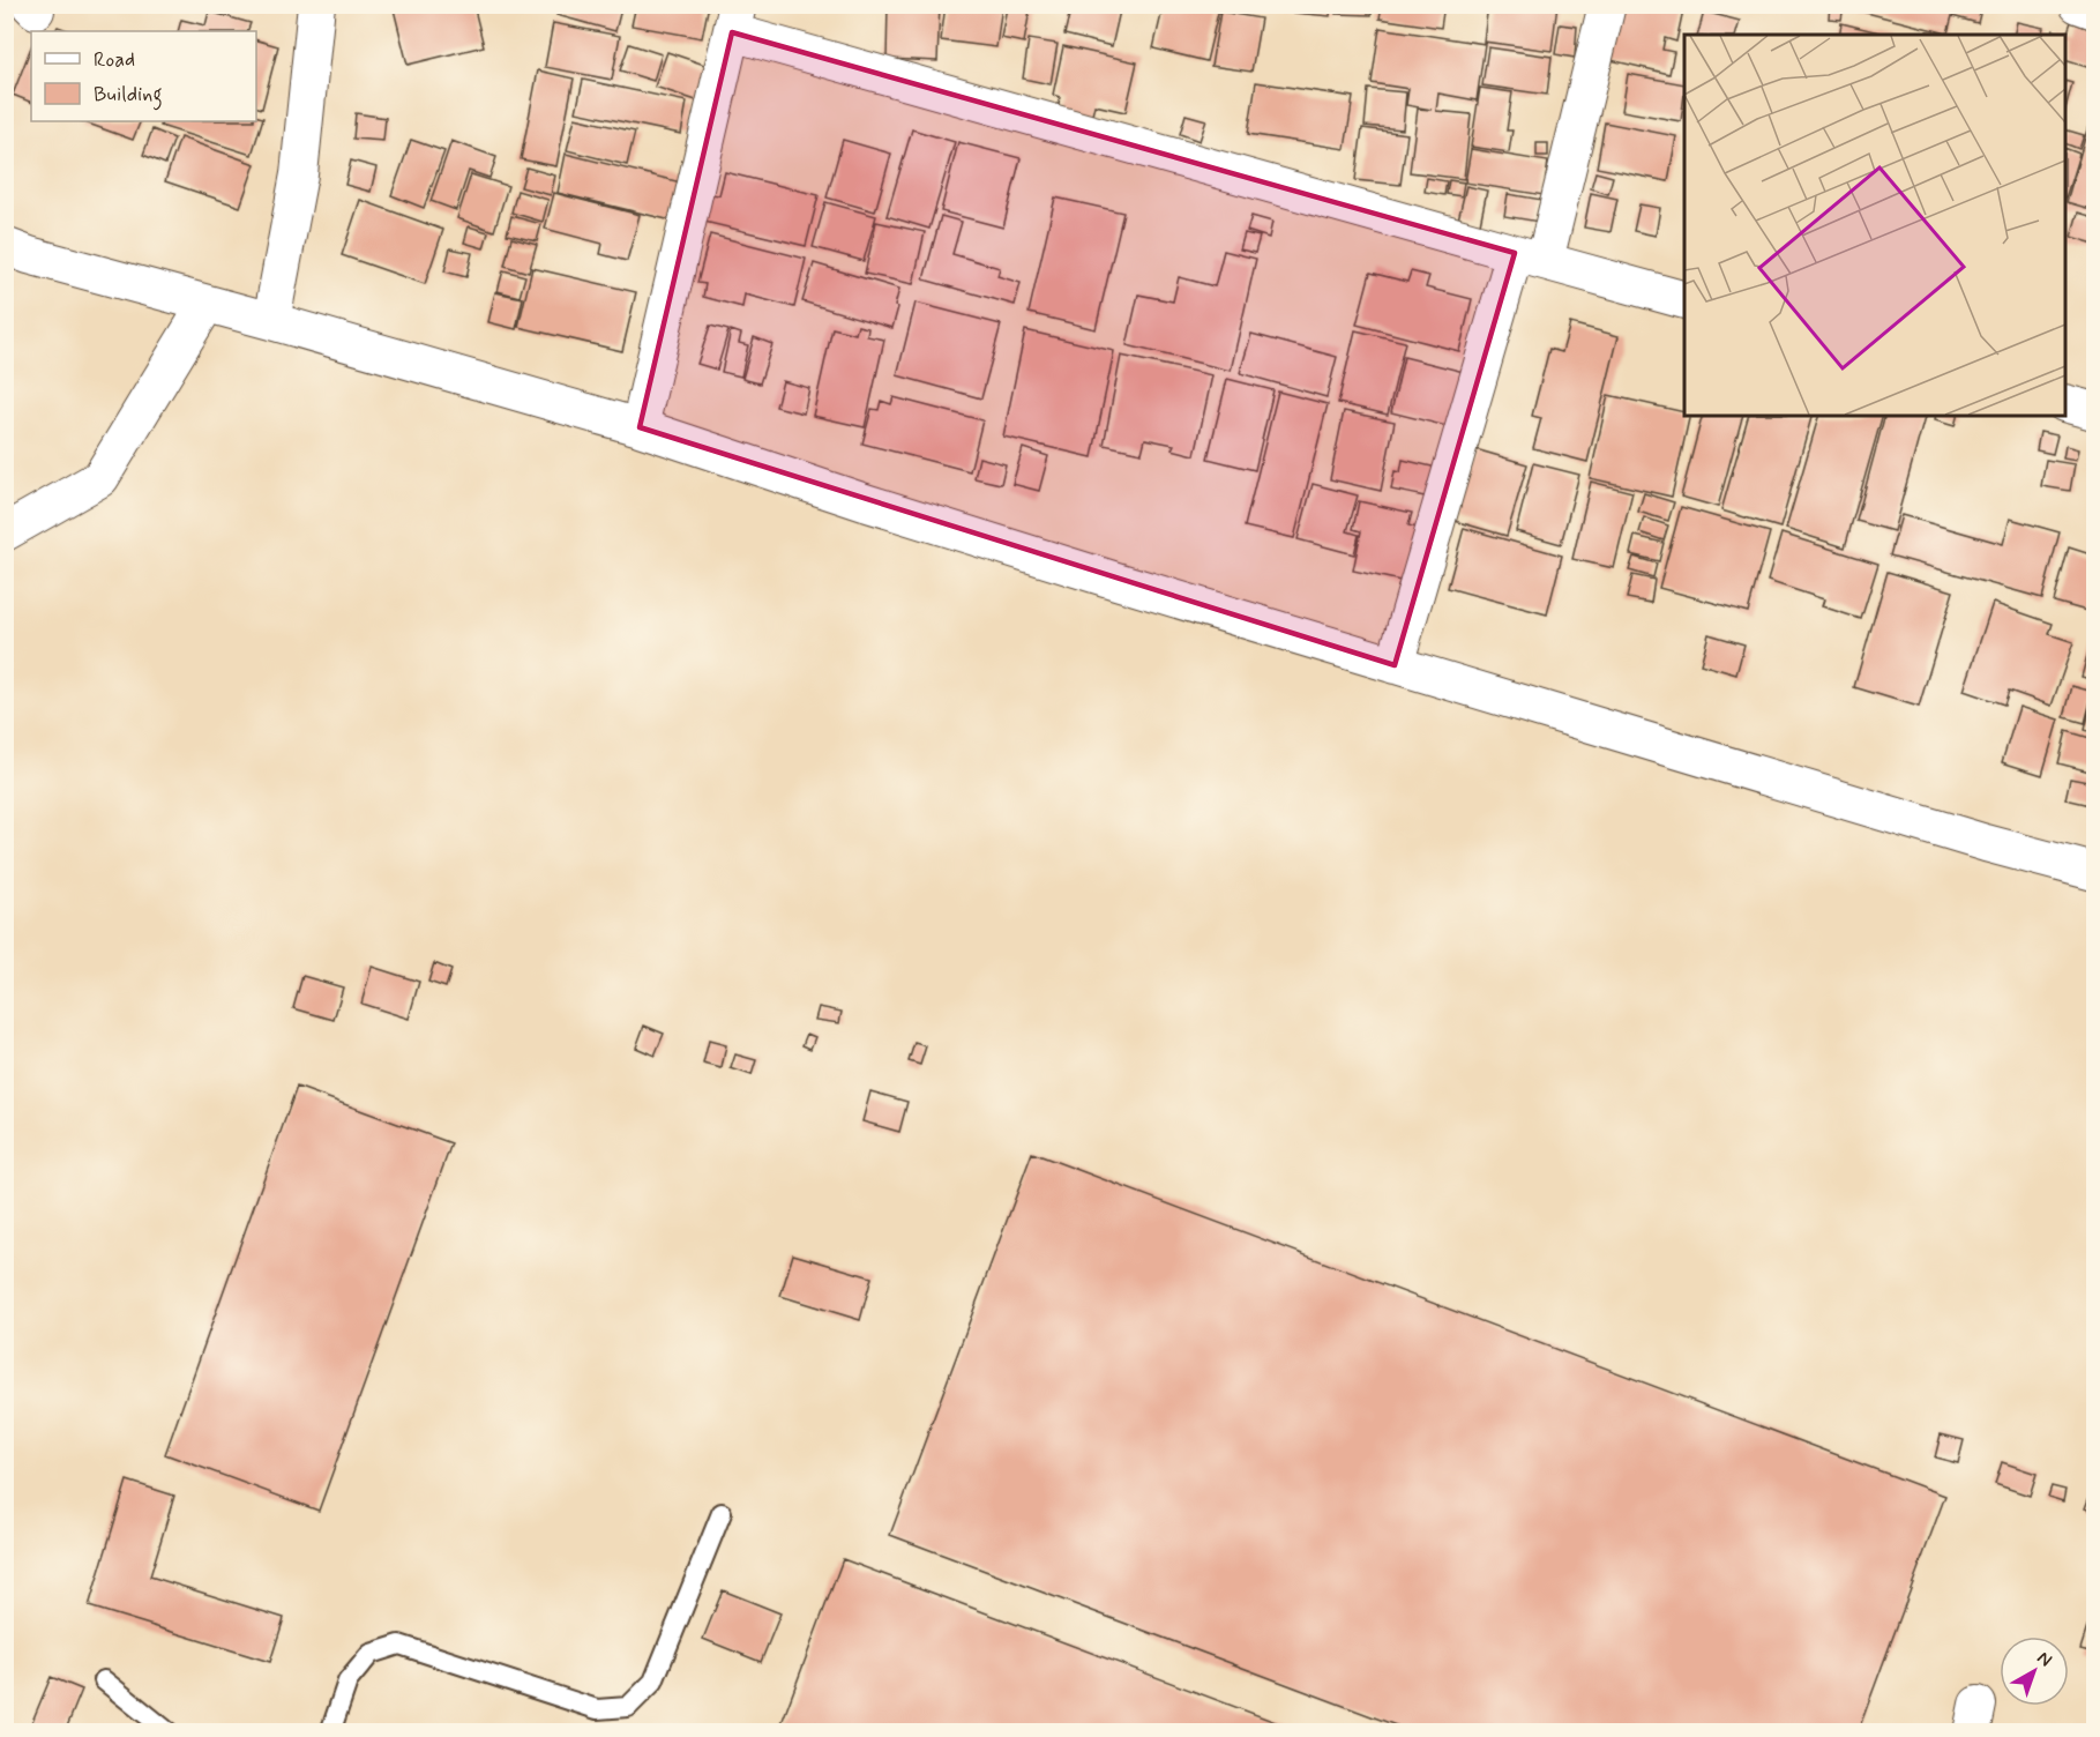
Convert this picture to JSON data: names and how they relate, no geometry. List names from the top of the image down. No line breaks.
{"legend":["Road","Building"],"north":"top right"}
